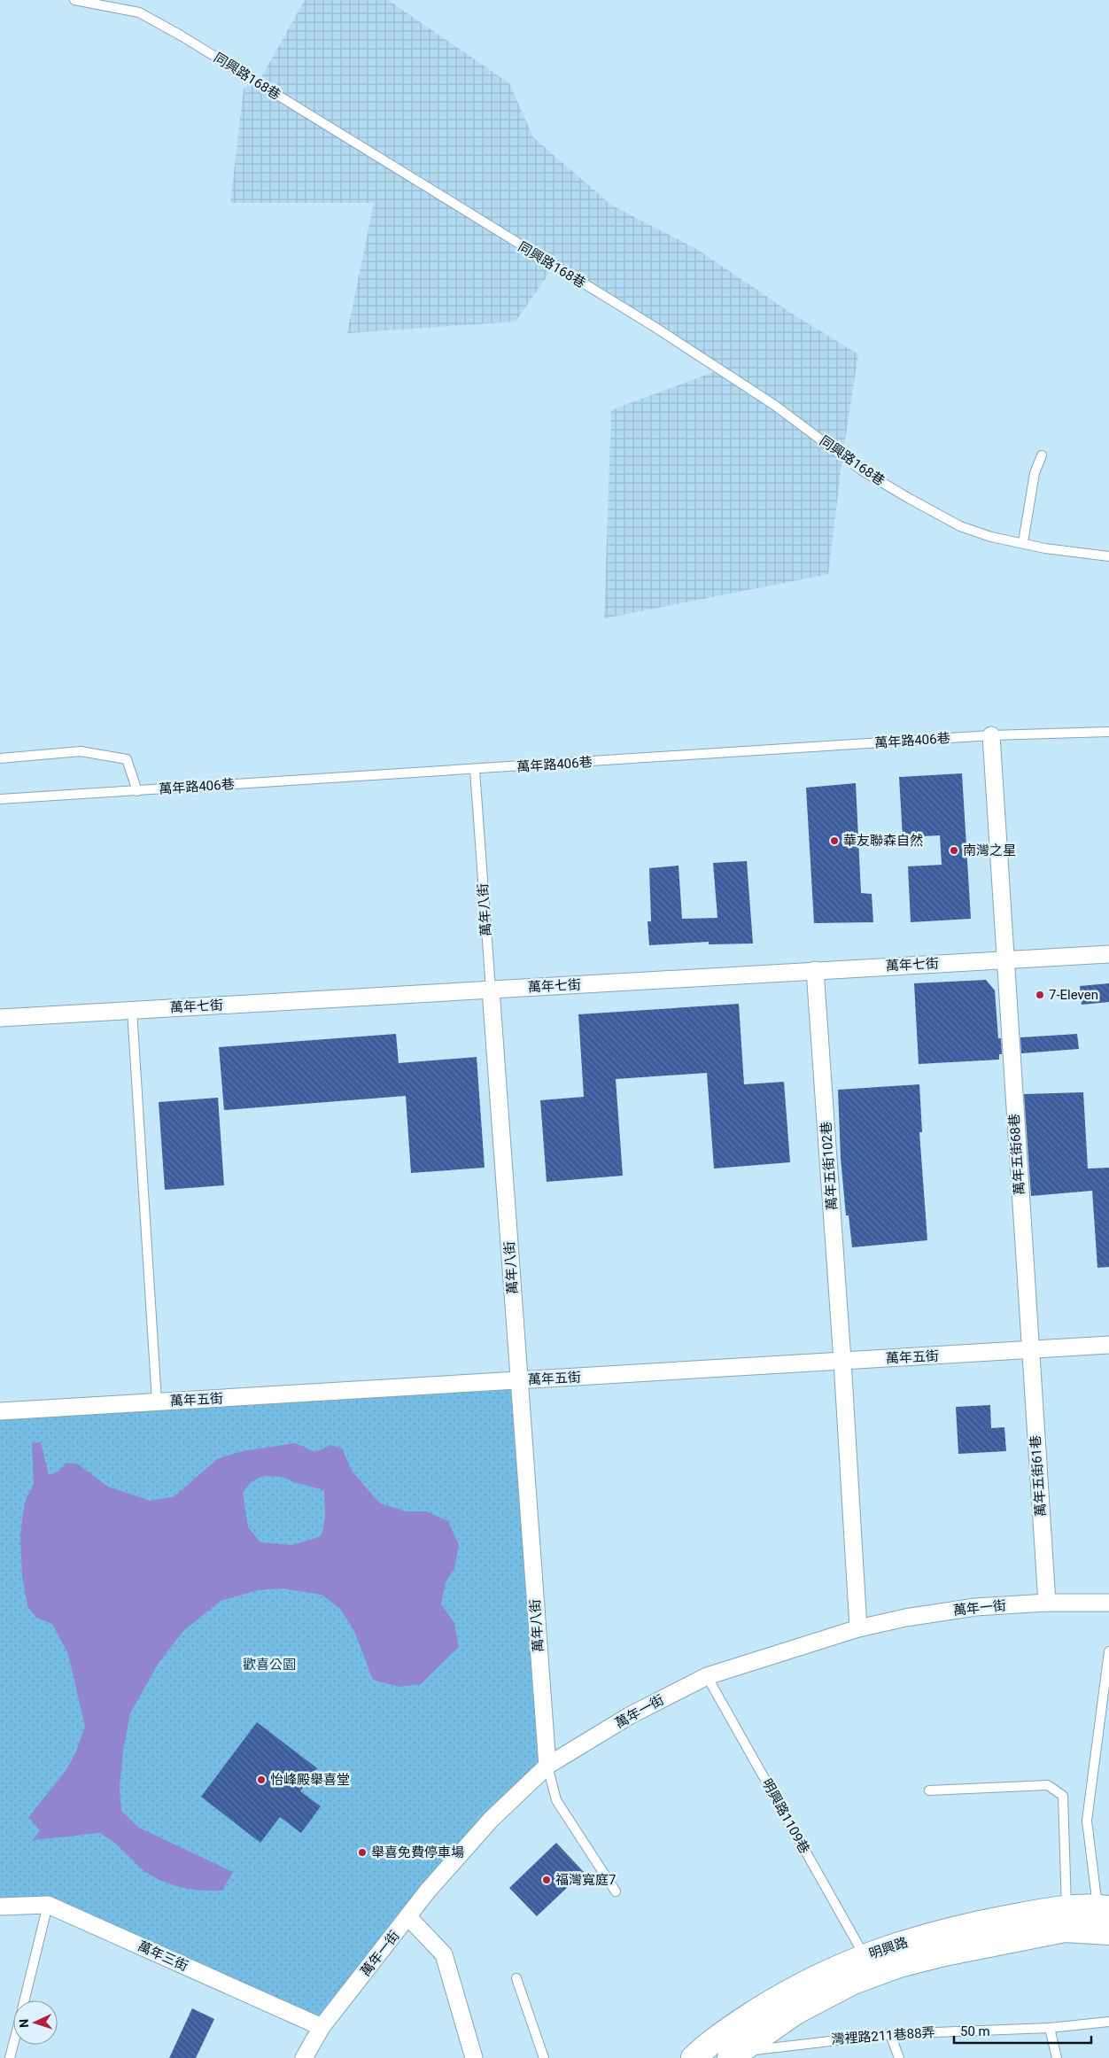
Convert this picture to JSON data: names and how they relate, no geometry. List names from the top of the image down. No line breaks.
{"streets":{"main road":["明興路"],"street":["萬年八街","萬年七街","萬年五街68巷","萬年五街102巷","萬年五街","萬年五街61巷","萬年一街","萬年三街"],"lane":["同興路168巷","萬年路406巷","明興路1109巷","灣裡路211巷88弄"]},"crossings":[["萬年路406巷","萬年八街"],["萬年路406巷","萬年五街68巷"],["萬年八街","萬年七街"],["萬年八街","萬年五街"],["萬年八街","萬年一街"],["萬年七街","萬年五街68巷"],["萬年七街","萬年五街102巷"],["萬年五街68巷","萬年五街"],["萬年五街68巷","萬年五街61巷"],["萬年五街102巷","萬年五街"],["萬年五街102巷","萬年一街"],["萬年五街","萬年五街61巷"],["萬年五街61巷","萬年一街"],["萬年一街","明興路1109巷"],["萬年一街","萬年三街"],["明興路1109巷","明興路"],["明興路","灣裡路211巷88弄"]],"parks":["歡喜公園"],"places":["華友聯森自然","南灣之星","7-Eleven","怡峰殿舉喜堂","舉喜免費停車場","福灣寬庭7"],"scale_bar":"50 m","north":"left"}
